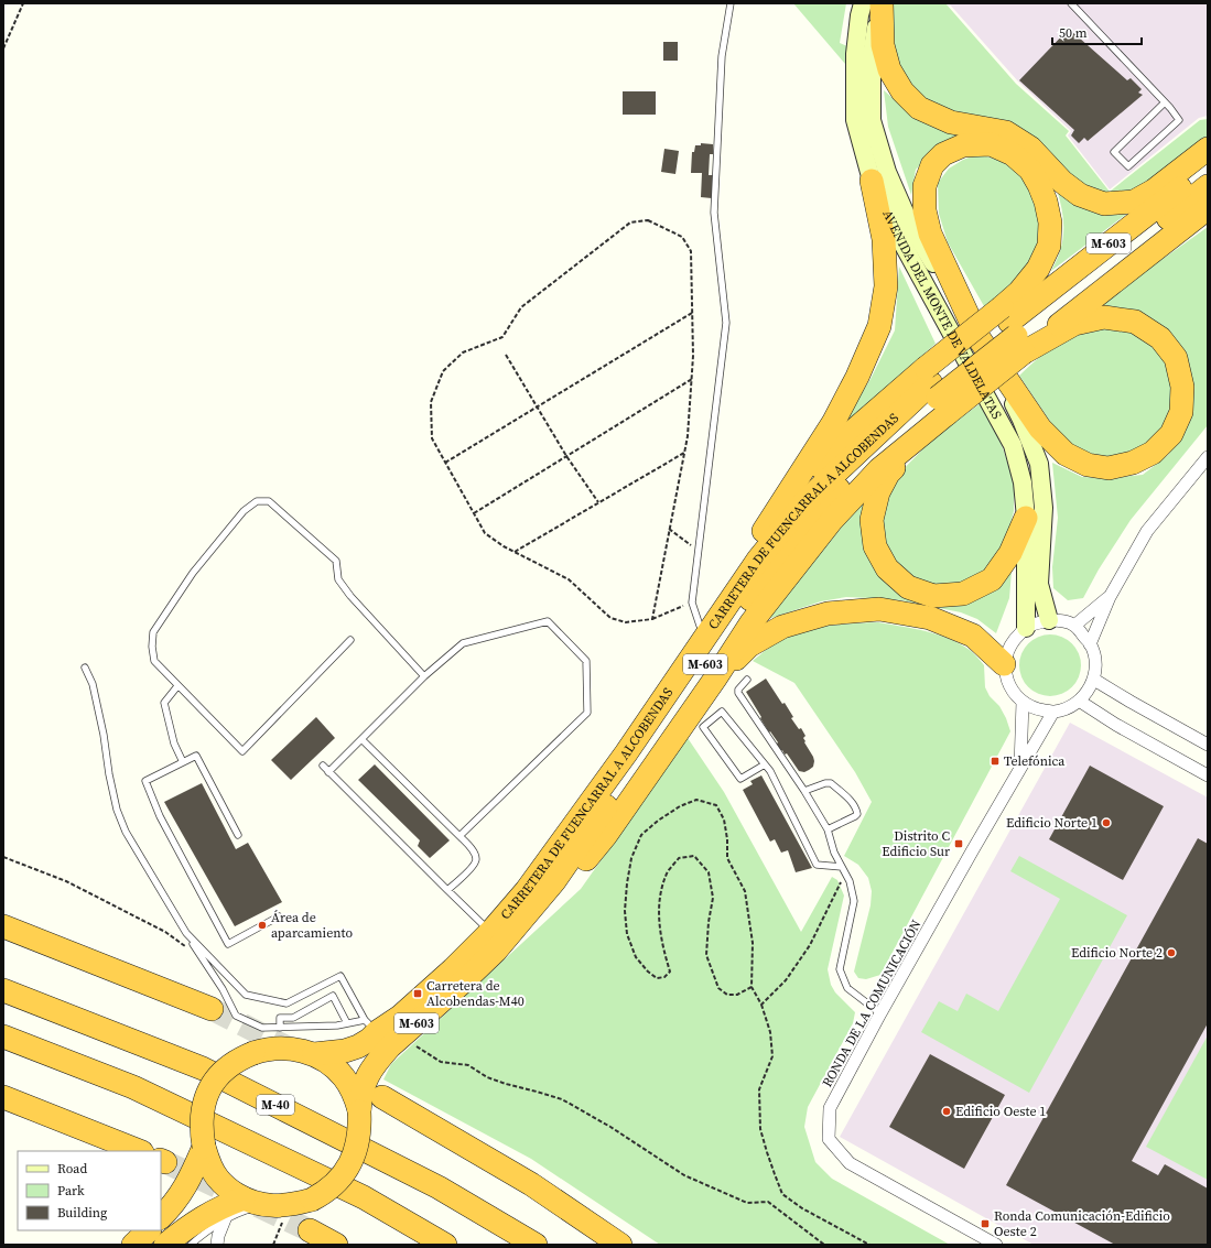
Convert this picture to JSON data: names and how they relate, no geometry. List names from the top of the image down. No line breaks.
{"streets":{"highway":["M-603","CARRETERA DE FUENCARRAL A ALCOBENDAS","M-40"],"street":["AVENIDA DEL MONTE DE VALDELATAS","RONDA DE LA COMUNICACIÓN"]},"crossings":[["M-603","CARRETERA DE FUENCARRAL A ALCOBENDAS"],["AVENIDA DEL MONTE DE VALDELATAS","RONDA DE LA COMUNICACIÓN"]],"places":{"transit":["Telefónica","Distrito C Edificio Sur","Carretera de Alcobendas-M40","Ronda Comunicación-Edificio Oeste 2"],"other":["Edificio Norte 1","Área de aparcamiento","Edificio Norte 2","Edificio Oeste 1"]},"legend":["Road","Park","Building"],"scale_bar":"50 m"}
